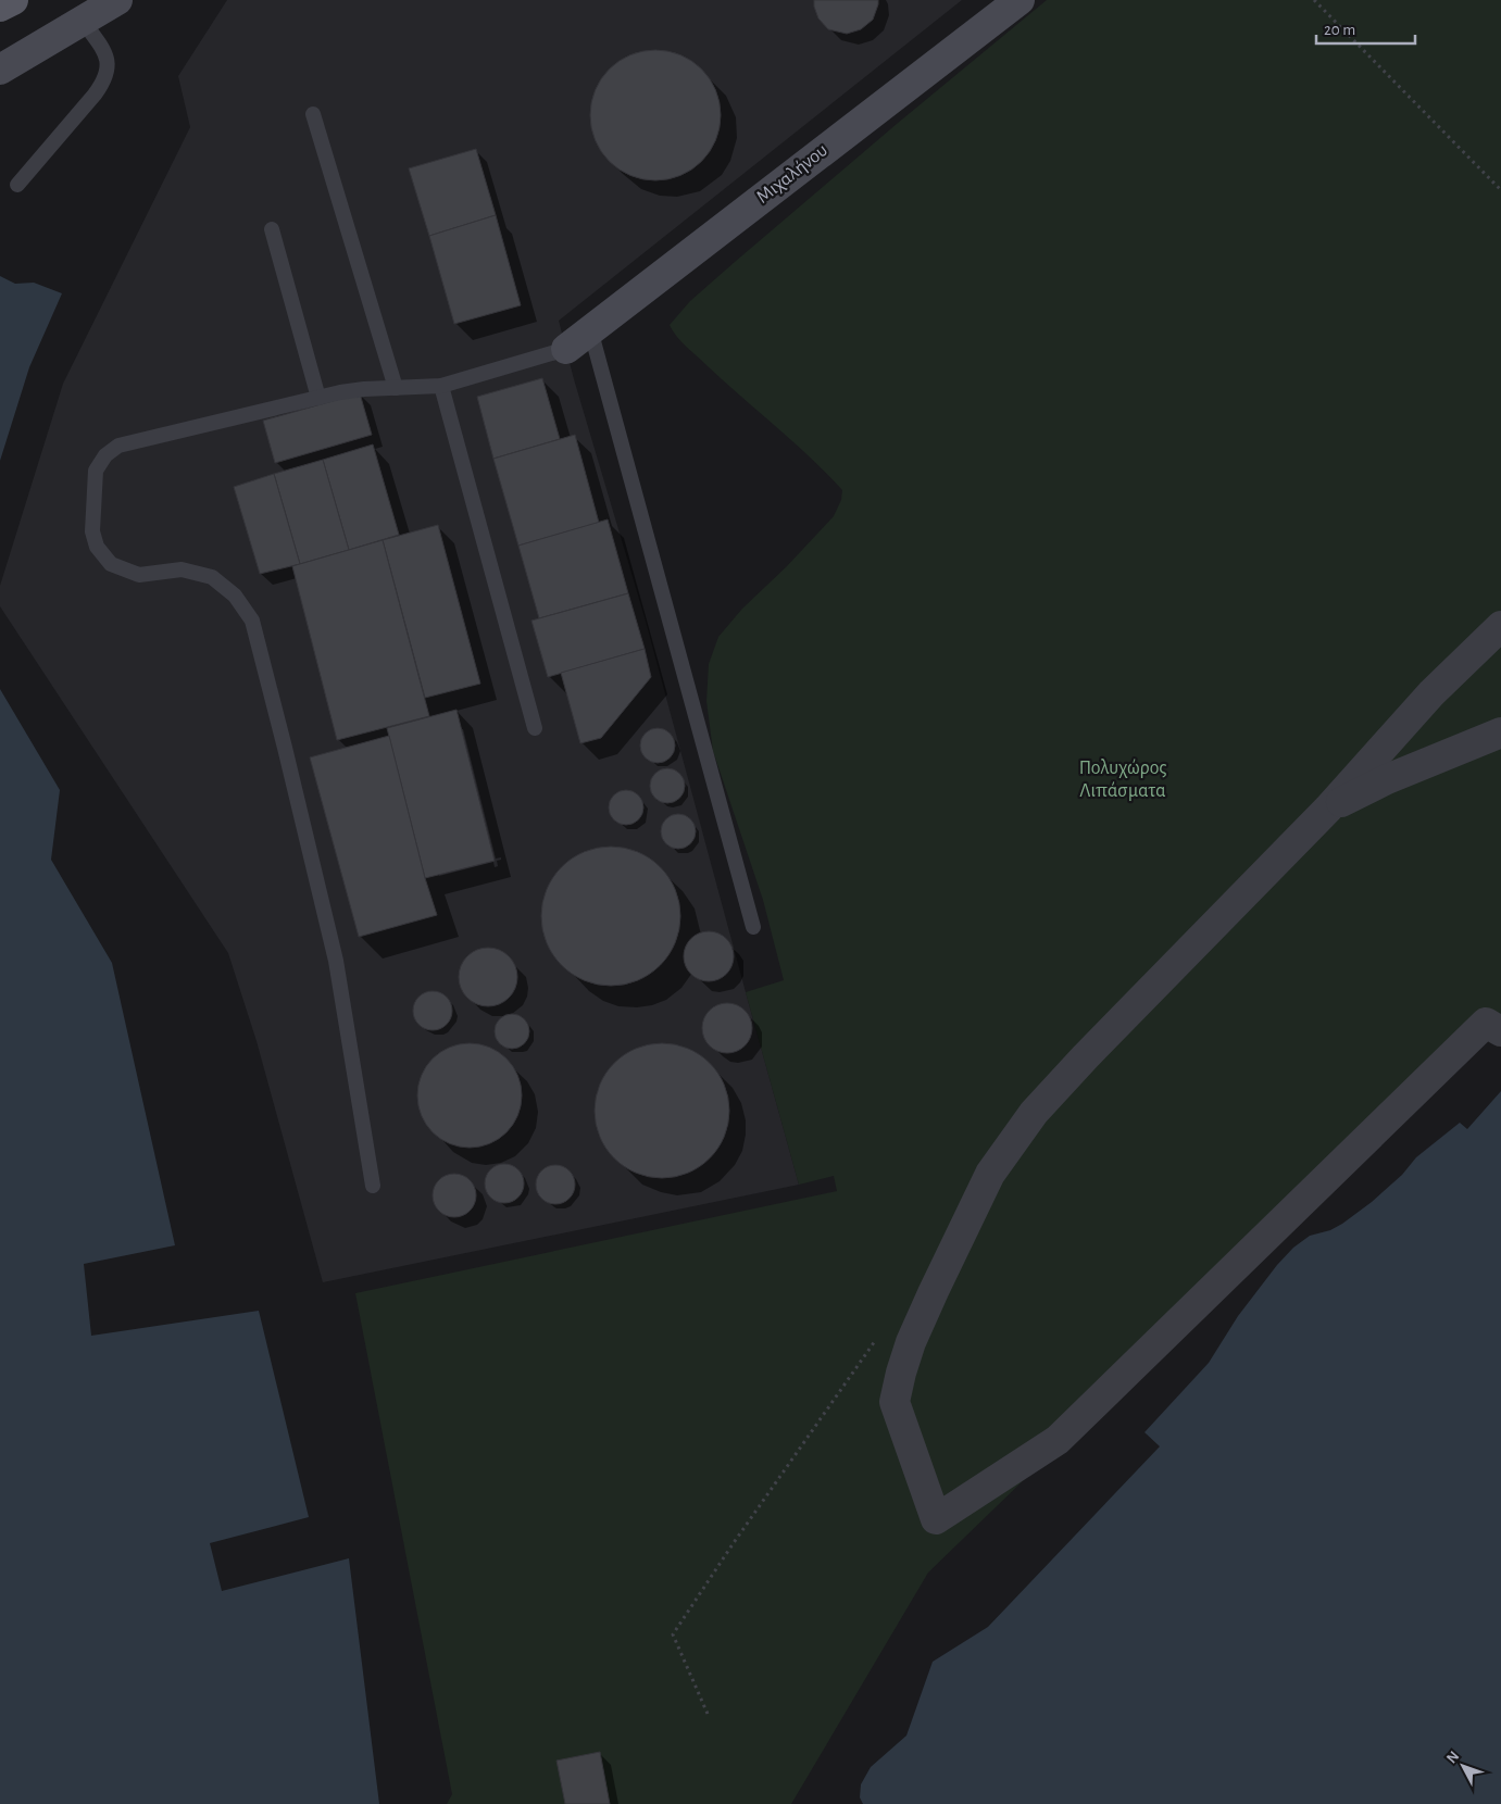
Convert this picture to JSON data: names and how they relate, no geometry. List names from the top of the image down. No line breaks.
{"streets":{"street":["Μιχαλήνου"]},"parks":["Πολυχώρος Λιπάσματα"],"scale_bar":"20 m","north":"top left"}
